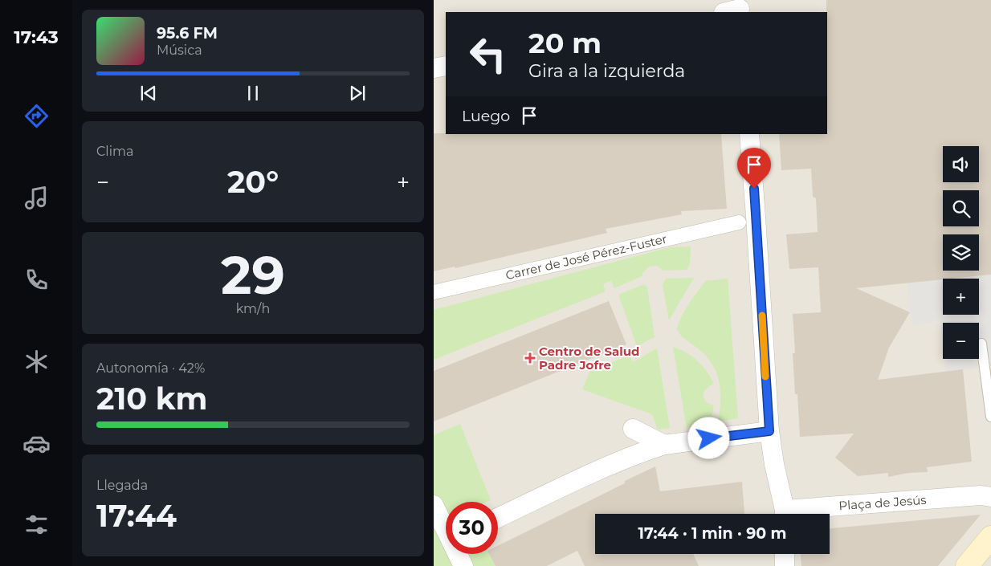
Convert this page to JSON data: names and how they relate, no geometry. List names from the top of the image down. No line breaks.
{"streets":{"street":["Carrer de José Pérez-Fuster","Plaça de Jesús"]},"places":{"health":["Centro de Salud Padre Jofre"]},"page":{"tabs":"17:43","turn":["20 m","Gira a la izquierda"],"song":["95.6 FM","Música"],"then":"Luego","tile":["Clima",["29","km/h"],["Autonomía · 42%","210 km"],["Llegada","17:44"]],"map_buttons":["+","−"],"heat":["−","20°","+"],"limit":"30","trip":"17:44 · 1 min · 90 m"}}
